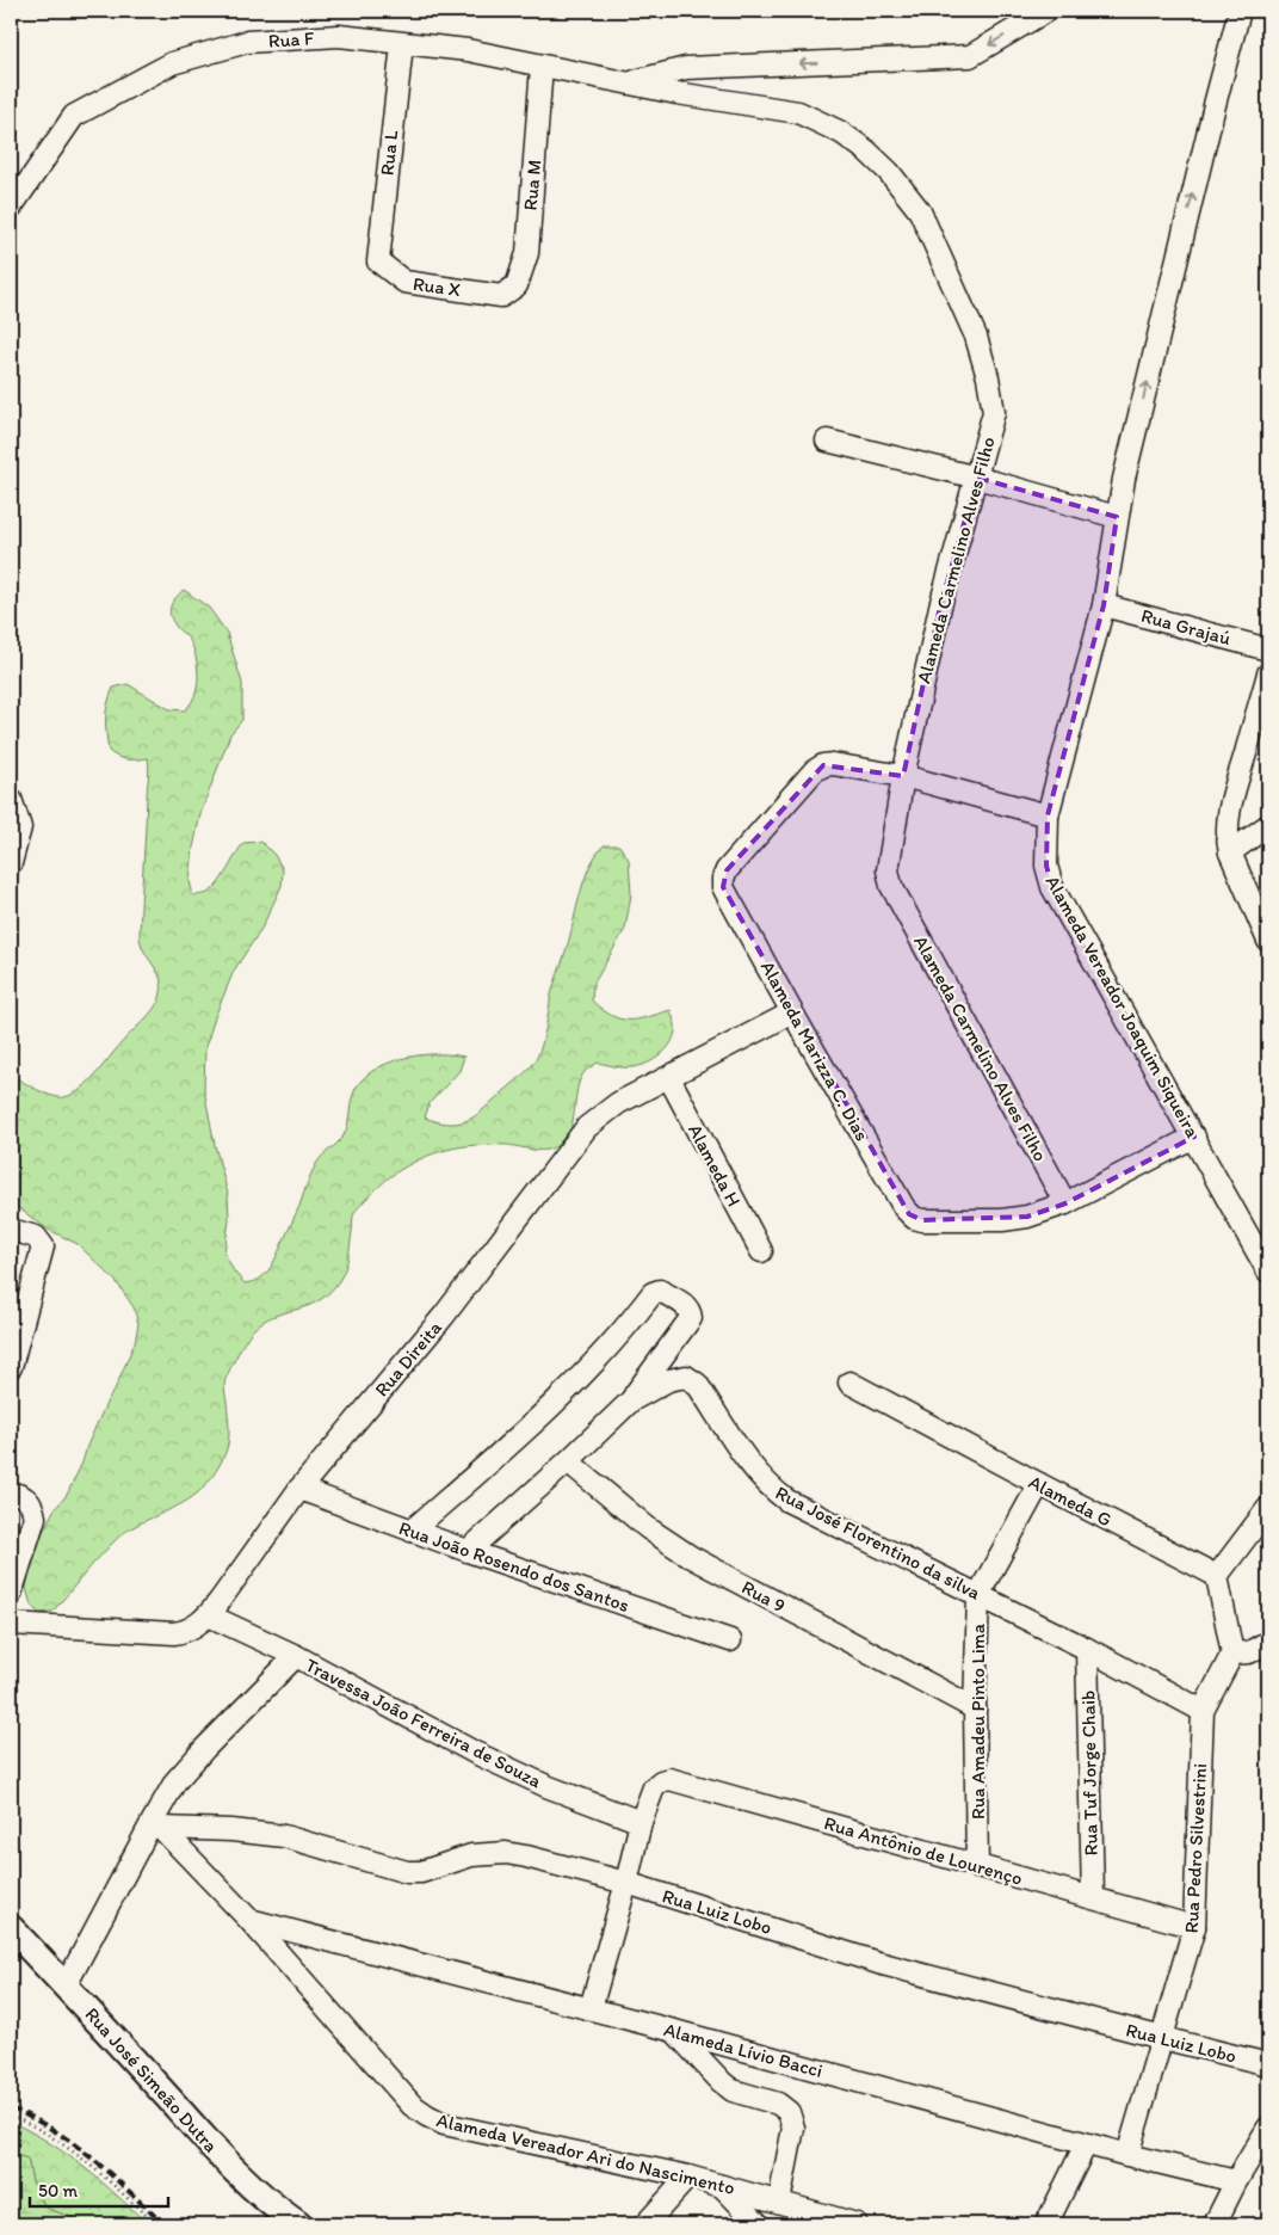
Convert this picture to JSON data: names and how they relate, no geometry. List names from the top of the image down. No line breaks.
{"streets":{"main road":["Rua José Simeão Dutra"],"street":["Rua F","Rua L","Rua M","Rua X","Alameda Carmelino Alves Filho","Rua Grajaú","Alameda Vereador Joaquim Siqueira","Alameda Marizza C. Dias","Alameda H","Rua Direita","Alameda G","Rua José Florentino da silva","Rua João Rosendo dos Santos","Rua 9","Rua Amadeu Pinto Lima","Travessa João Ferreira de Souza","Rua Tuf Jorge Chaib","Rua Pedro Silvestrini","Rua Antônio de Lourenço","Rua Luiz Lobo","Alameda Lívio Bacci","Alameda Vereador Ari do Nascimento"]},"crossings":[["Rua F","Rua L"],["Rua F","Rua M"],["Rua F","Alameda Carmelino Alves Filho"],["Rua L","Rua X"],["Rua M","Rua X"],["Alameda Carmelino Alves Filho","Alameda Marizza C. Dias"],["Rua Grajaú","Alameda Vereador Joaquim Siqueira"],["Alameda Marizza C. Dias","Rua Direita"],["Alameda H","Rua Direita"],["Rua Direita","Rua João Rosendo dos Santos"],["Rua Direita","Travessa João Ferreira de Souza"],["Alameda G","Rua Amadeu Pinto Lima"],["Rua José Florentino da silva","Rua João Rosendo dos Santos"],["Rua José Florentino da silva","Rua 9"],["Rua José Florentino da silva","Rua Amadeu Pinto Lima"],["Rua José Florentino da silva","Rua Tuf Jorge Chaib"],["Rua José Florentino da silva","Rua Pedro Silvestrini"],["Rua 9","Rua Amadeu Pinto Lima"],["Rua Amadeu Pinto Lima","Rua Antônio de Lourenço"],["Travessa João Ferreira de Souza","Rua Antônio de Lourenço"],["Rua Tuf Jorge Chaib","Rua Antônio de Lourenço"],["Rua Pedro Silvestrini","Rua Antônio de Lourenço"],["Rua Pedro Silvestrini","Rua Luiz Lobo"],["Rua Pedro Silvestrini","Alameda Lívio Bacci"],["Rua Luiz Lobo","Alameda Vereador Ari do Nascimento"],["Alameda Lívio Bacci","Alameda Vereador Ari do Nascimento"]],"one_way":["Alameda Vereador Joaquim Siqueira"],"scale_bar":"50 m"}
